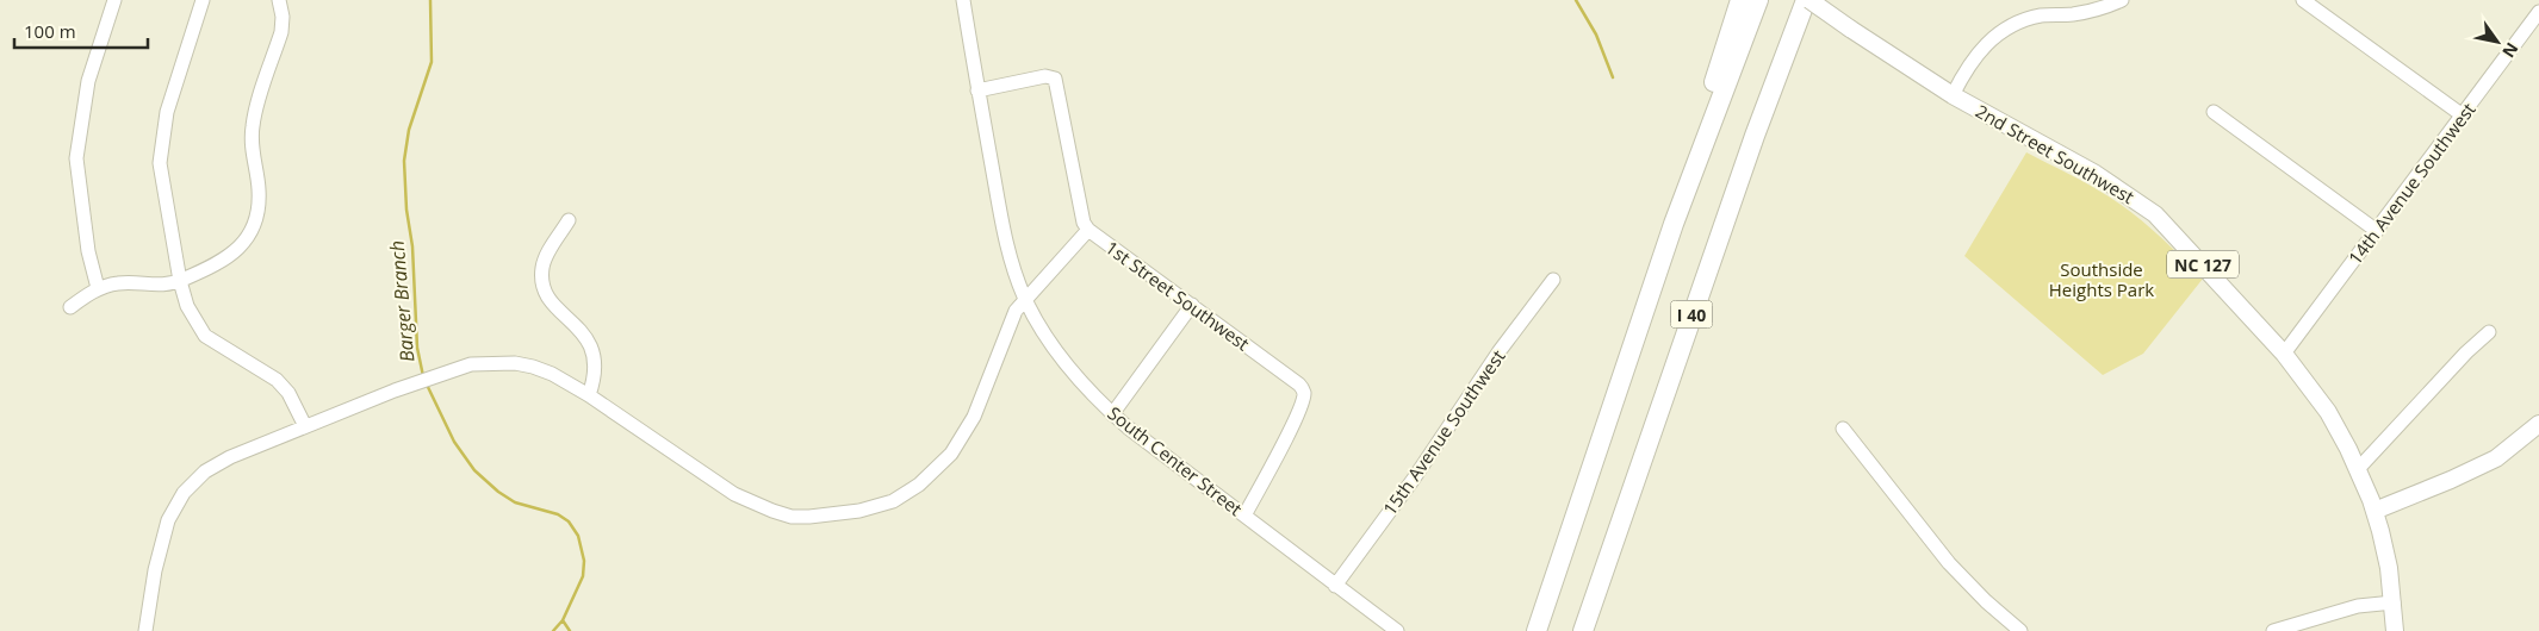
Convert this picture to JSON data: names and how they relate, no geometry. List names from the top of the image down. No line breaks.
{"streets":{"highway":["I 40"],"main road":["2nd Street Southwest","NC 127"],"street":["14th Avenue Southwest","1st Street Southwest","15th Avenue Southwest","South Center Street"]},"crossings":[["2nd Street Southwest","14th Avenue Southwest"],["2nd Street Southwest","I 40"],["1st Street Southwest","South Center Street"],["15th Avenue Southwest","South Center Street"]],"water":["Barger Branch"],"parks":["Southside Heights Park"],"scale_bar":"100 m","north":"bottom right"}
